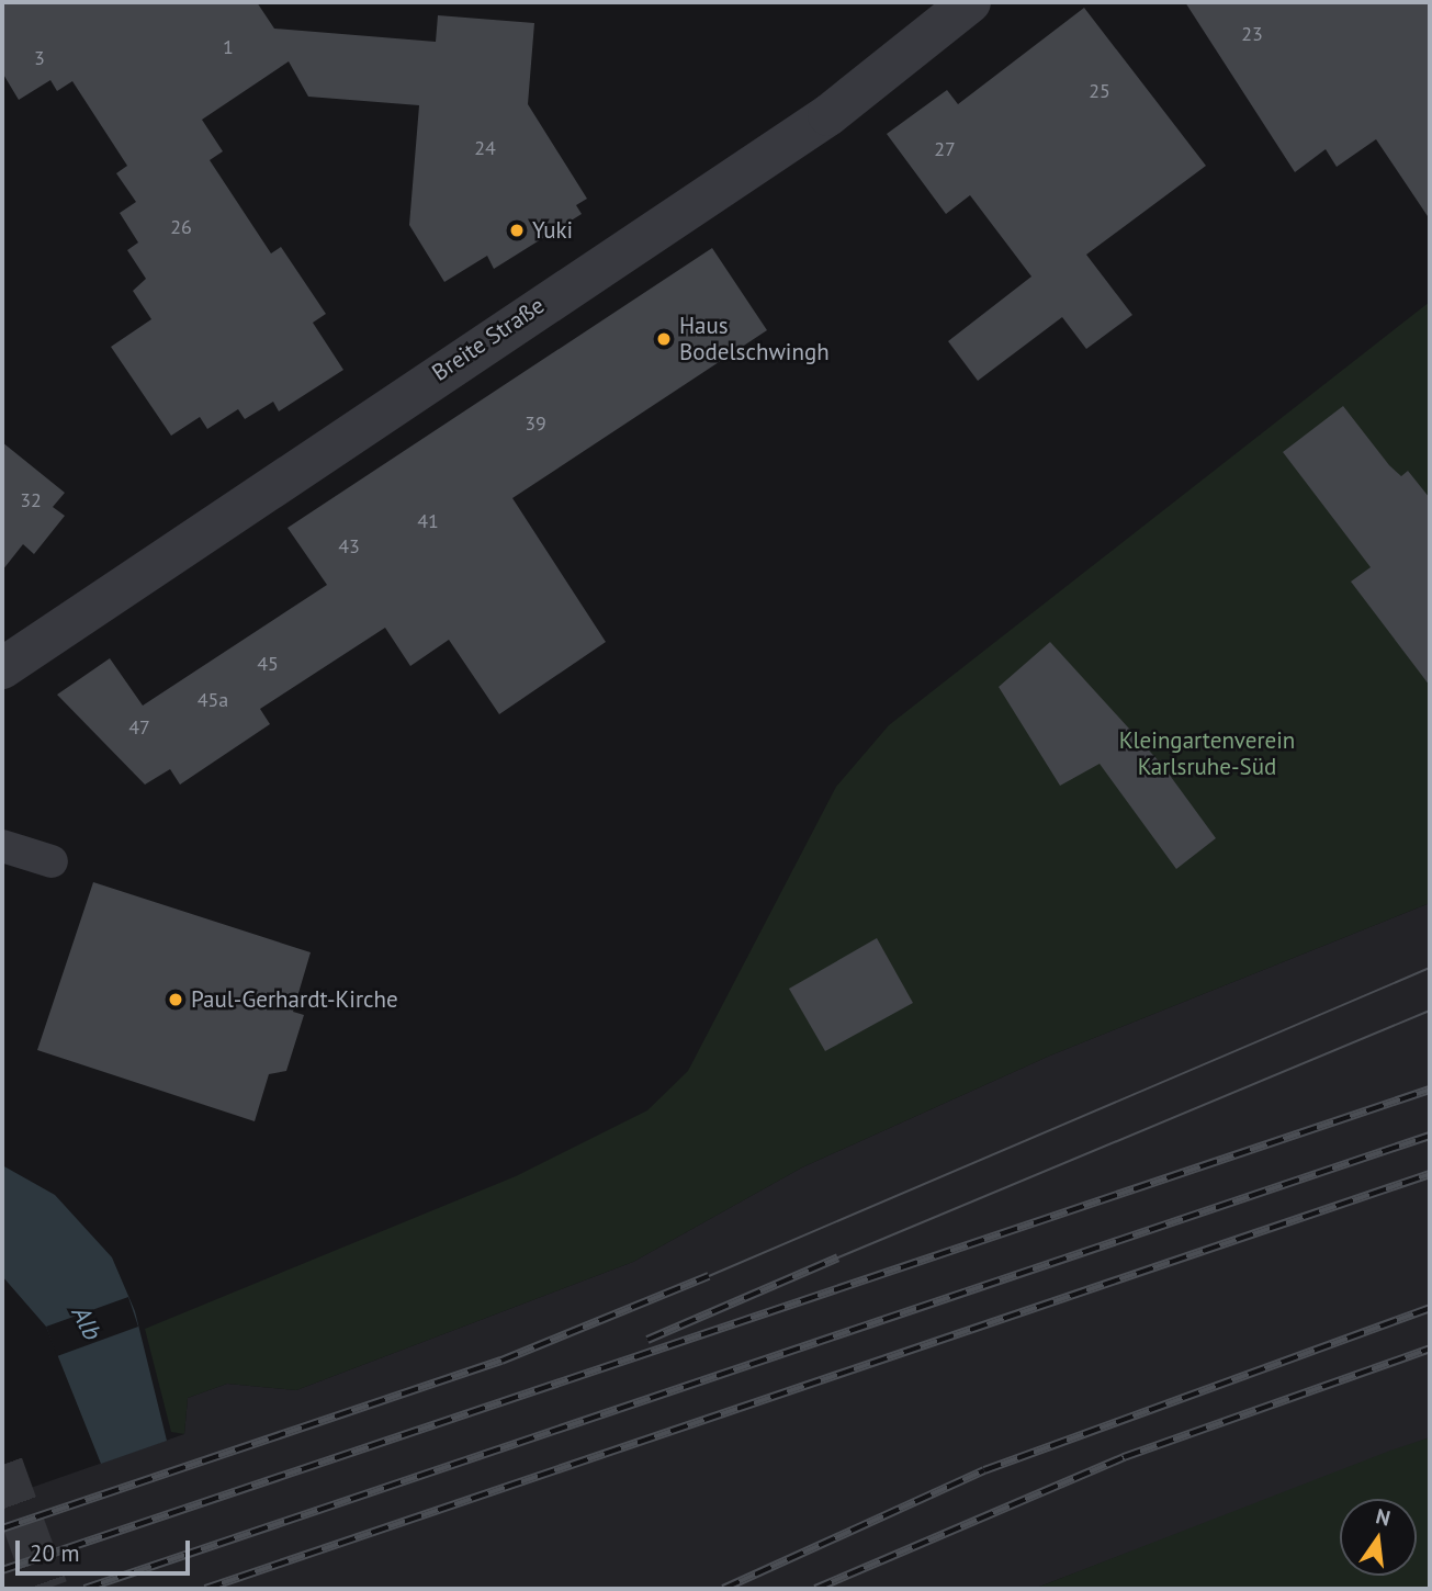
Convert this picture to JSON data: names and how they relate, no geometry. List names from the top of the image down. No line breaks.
{"streets":{"street":["Breite Straße"]},"water":["Alb"],"parks":["Kleingartenverein Karlsruhe-Süd"],"places":["Yuki","Haus Bodelschwingh","Paul-Gerhardt-Kirche"],"house_numbers":["23","1","3","25","24","27","26","39","32","41","43","45","45a","47"],"scale_bar":"20 m","north":"top"}
